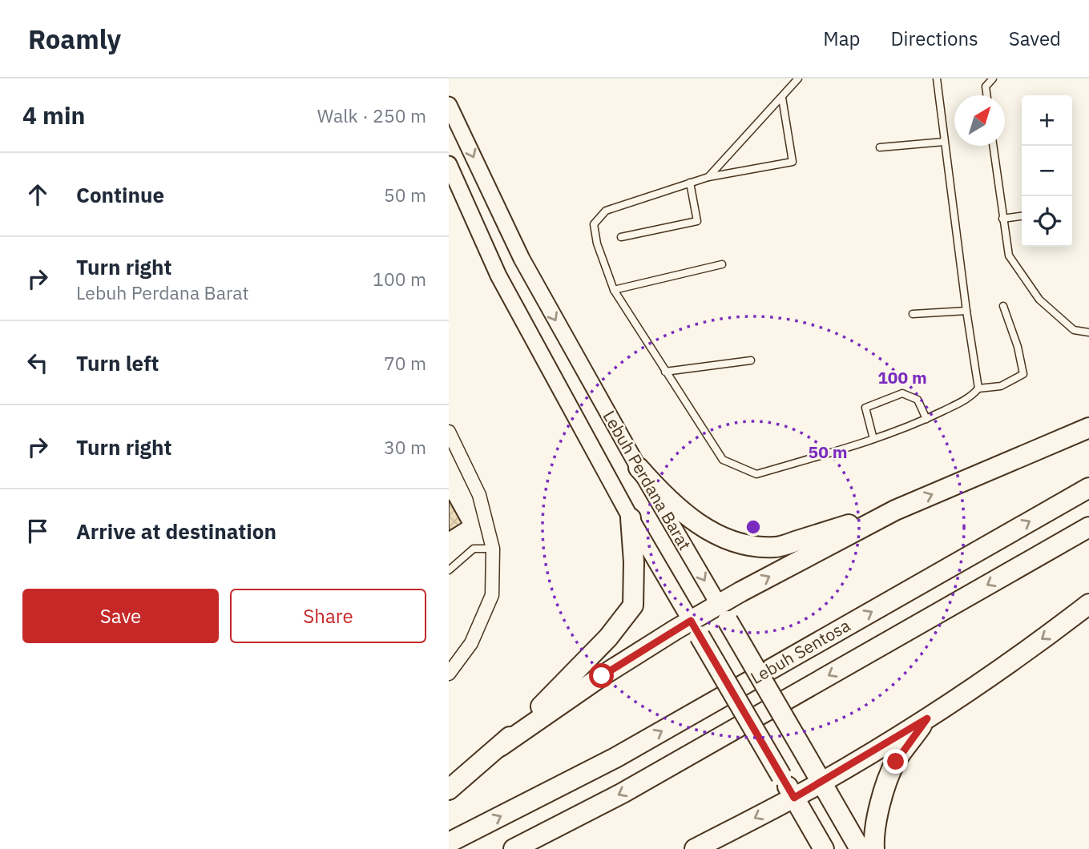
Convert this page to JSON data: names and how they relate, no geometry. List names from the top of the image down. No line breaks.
{"streets":{"main road":["Lebuh Perdana Barat","Lebuh Sentosa"]},"north":"top right","page":{"header":"Roamly","nav":["Map","Directions","Saved"],"heading":["4 min","Walk · 250 m"],"map_buttons":["+","−"],"list":[["Continue","50 m"],["Turn right","Lebuh Perdana Barat","100 m"],["Turn left","70 m"],["Turn right","30 m"],"Arrive at destination"],"buttons":["Save","Share"]},"rings":["100 m","50 m"]}
